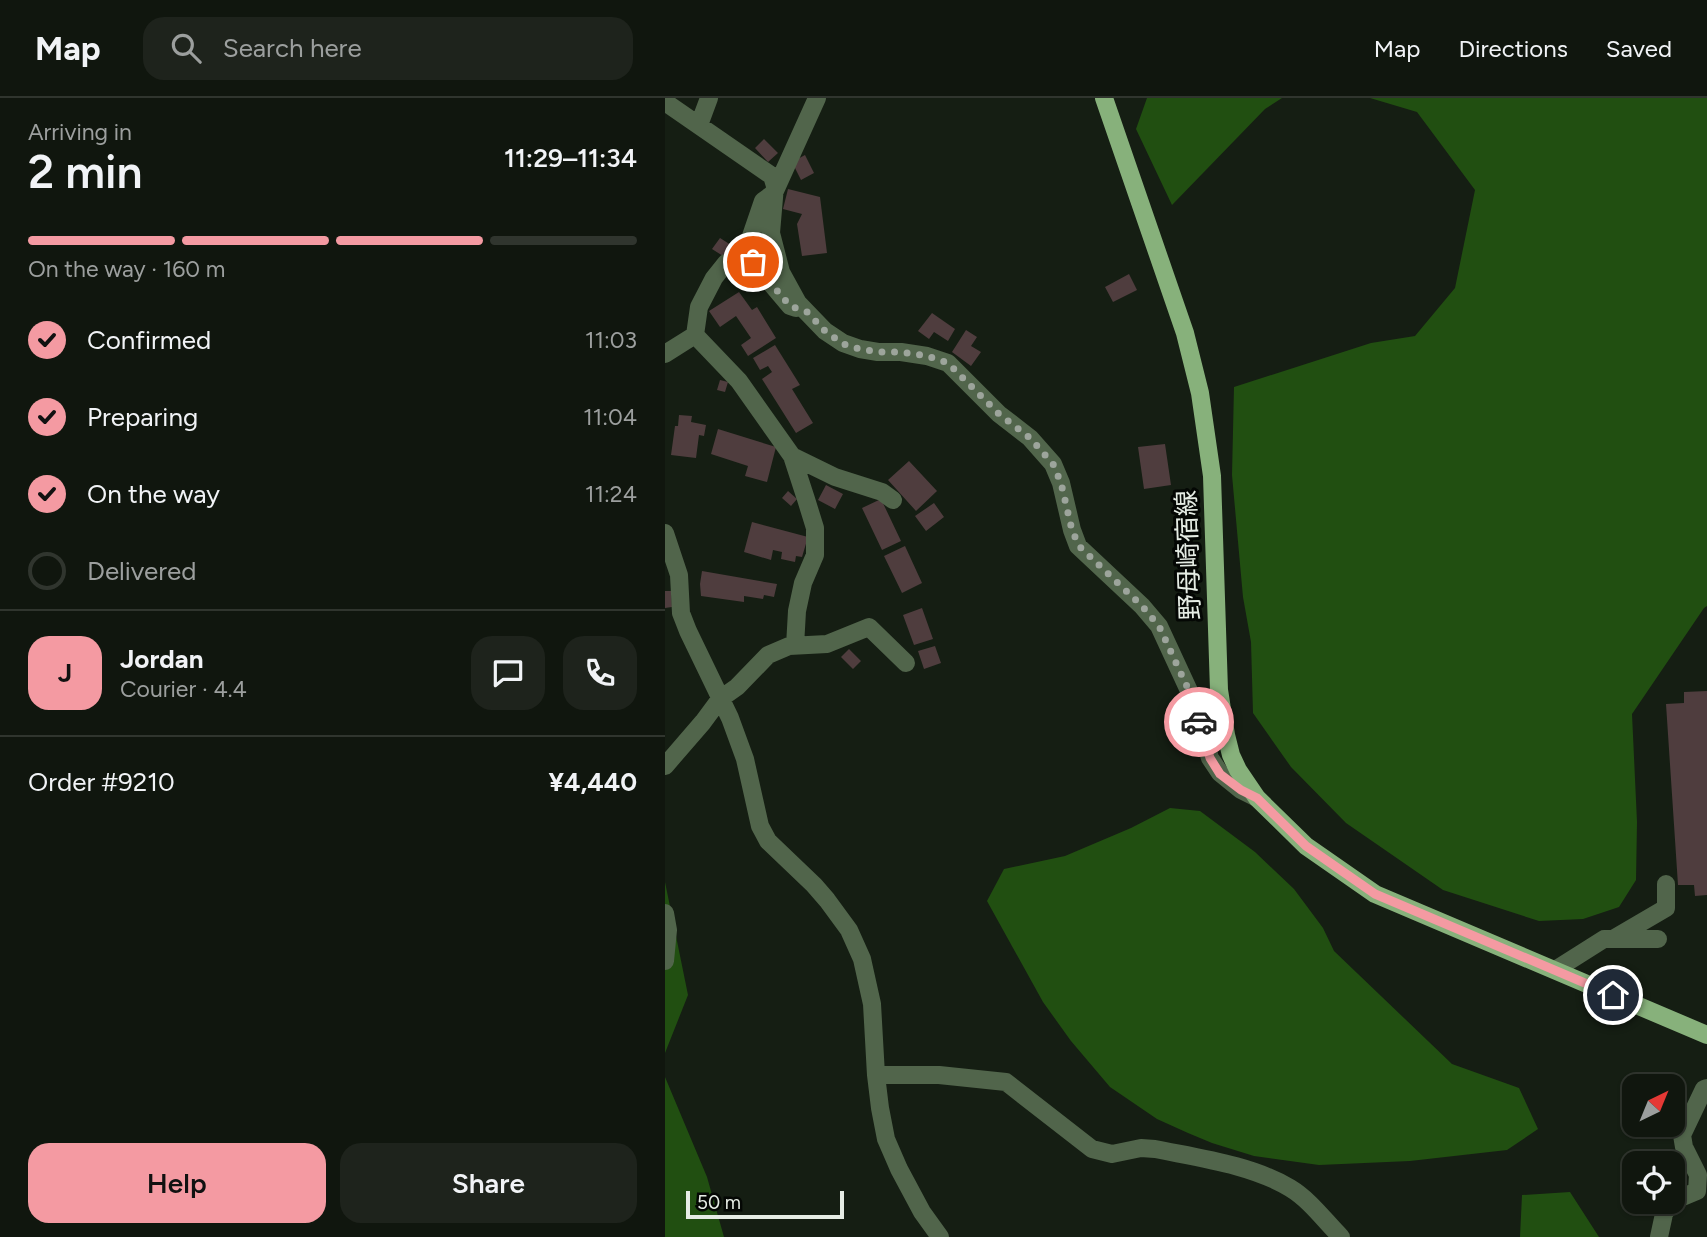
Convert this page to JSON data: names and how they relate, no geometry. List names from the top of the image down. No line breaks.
{"streets":{"main road":["野母崎宿線"]},"scale_bar":"50 m","north":"top right","page":{"header":"Map","search":"Search here","nav":["Map","Directions","Saved"],"heading":["2 min","Arriving in","11:29–11:34"],"panel":["Jordan","Courier · 4.4","Order #9210","¥4,440"],"bar":"On the way · 160 m","list":[["Confirmed","11:03"],["Preparing","11:04"],["On the way","11:24"],"Delivered"],"round":"J","buttons":["Help","Share"],"scale":"50 m"}}
